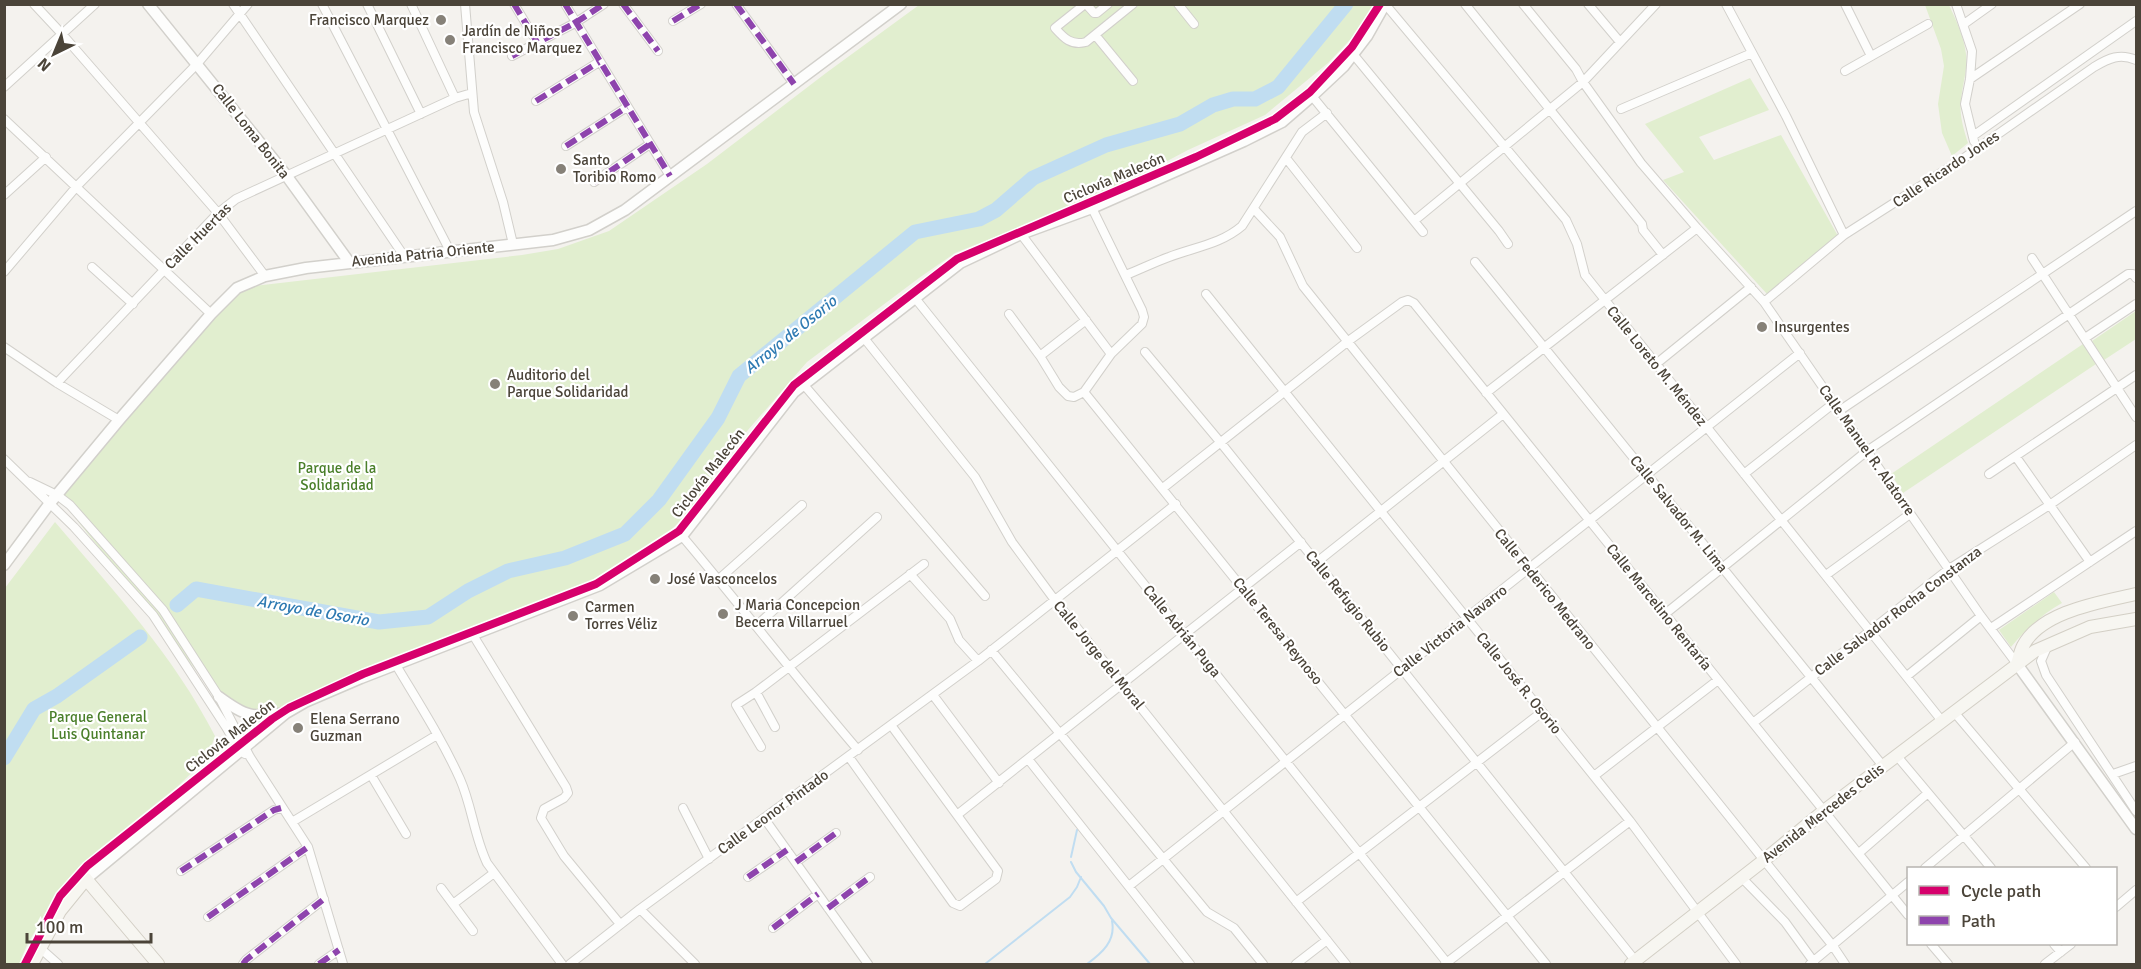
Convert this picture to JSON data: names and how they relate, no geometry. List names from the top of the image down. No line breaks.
{"streets":{"main road":["Avenida Mercedes Celis"],"street":["Calle Loma Bonita","Calle Ricardo Jones","Calle Huertas","Avenida Patria Oriente","Calle Loreto M. Méndez","Calle Manuel R. Alatorre","Calle Salvador M. Lima","Calle Federico Medrano","Calle Refugio Rubio","Calle Marcelino Rentaría","Calle Salvador Rocha Constanza","Calle Adrián Puga","Calle Teresa Reynoso","Calle Victoria Navarro","Calle Jorge del Moral","Calle José R. Osorio","Calle Leonor Pintado"],"cycle path":["Ciclovía Malecón"]},"crossings":[["Calle Loma Bonita","Calle Huertas"],["Calle Loma Bonita","Avenida Patria Oriente"],["Calle Ricardo Jones","Calle Manuel R. Alatorre"],["Calle Loreto M. Méndez","Calle Salvador Rocha Constanza"],["Calle Loreto M. Méndez","Calle Victoria Navarro"],["Calle Loreto M. Méndez","Avenida Mercedes Celis"],["Calle Manuel R. Alatorre","Calle Salvador Rocha Constanza"],["Calle Manuel R. Alatorre","Calle Victoria Navarro"],["Calle Manuel R. Alatorre","Avenida Mercedes Celis"],["Calle Salvador M. Lima","Calle Salvador Rocha Constanza"],["Calle Salvador M. Lima","Calle Victoria Navarro"],["Calle Salvador M. Lima","Avenida Mercedes Celis"],["Calle Federico Medrano","Calle Marcelino Rentaría"],["Calle Federico Medrano","Calle Victoria Navarro"],["Calle Federico Medrano","Avenida Mercedes Celis"],["Calle Refugio Rubio","Calle Victoria Navarro"],["Calle Refugio Rubio","Avenida Mercedes Celis"],["Calle Marcelino Rentaría","Calle Salvador Rocha Constanza"],["Calle Marcelino Rentaría","Calle Victoria Navarro"],["Calle Marcelino Rentaría","Avenida Mercedes Celis"],["Calle Adrián Puga","Calle Victoria Navarro"],["Calle Adrián Puga","Calle Leonor Pintado"],["Calle Teresa Reynoso","Calle Victoria Navarro"],["Calle Teresa Reynoso","Calle Leonor Pintado"],["Calle Victoria Navarro","Calle Jorge del Moral"],["Calle Victoria Navarro","Calle José R. Osorio"],["Calle Jorge del Moral","Calle Leonor Pintado"],["Calle José R. Osorio","Avenida Mercedes Celis"]],"water":["Arroyo de Osorio"],"parks":["Parque de la Solidaridad","Parque General Luis Quintanar"],"places":["Francisco Marquez","Jardín de Niños Francisco Marquez","Santo Toribio Romo","Insurgentes","Auditorio del Parque Solidaridad","José Vasconcelos","J Maria Concepcion Becerra Villarruel","Carmen Torres Véliz","Elena Serrano Guzman"],"legend":["Cycle path","Path"],"scale_bar":"100 m","north":"bottom left"}
